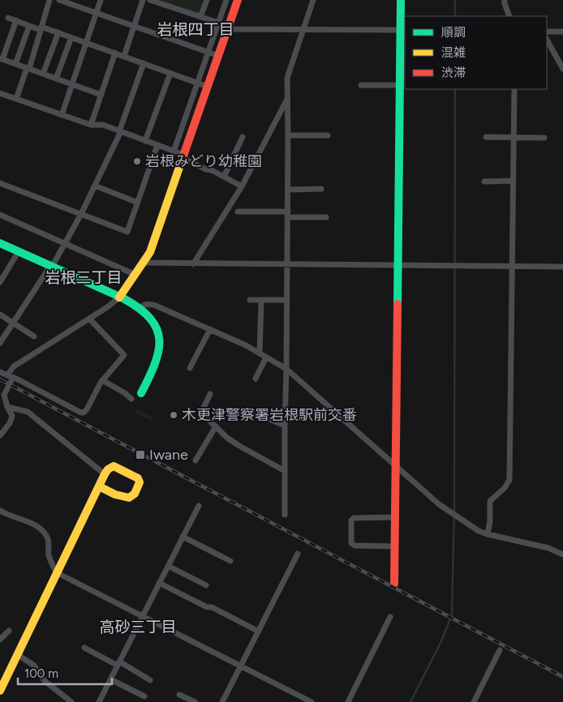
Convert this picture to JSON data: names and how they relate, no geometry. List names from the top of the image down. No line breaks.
{"districts":["岩根四丁目","岩根三丁目","高砂三丁目"],"places":{"other":["岩根みどり幼稚園","木更津警察署岩根駅前交番"],"transit":["Iwane"]},"legend":["順調","混雑","渋滞"],"scale_bar":"100 m"}
